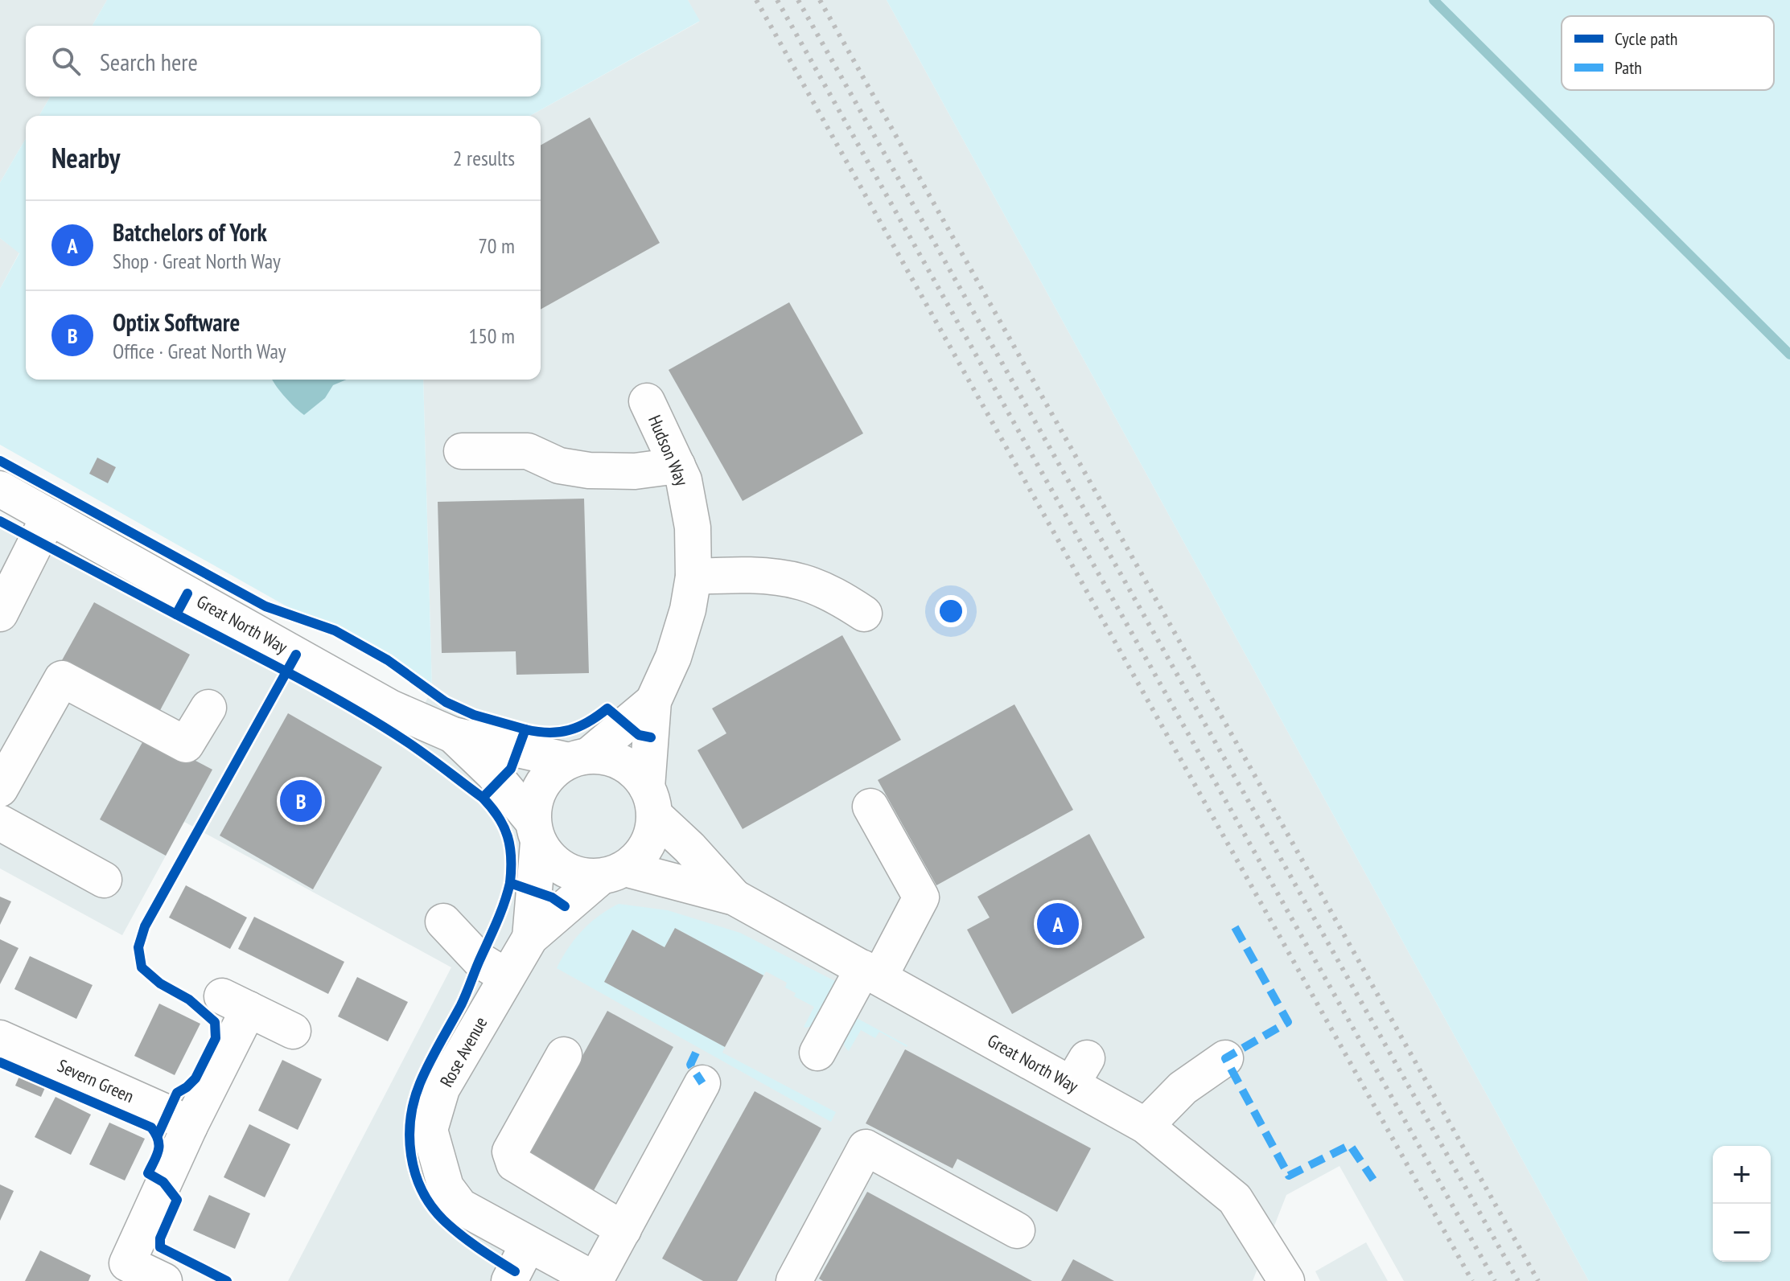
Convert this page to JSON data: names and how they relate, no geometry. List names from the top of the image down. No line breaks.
{"streets":{"street":["Hudson Way","Great North Way","Rose Avenue","Severn Green"]},"crossings":[["Hudson Way","Great North Way"],["Hudson Way","Rose Avenue"],["Great North Way","Rose Avenue"]],"legend":["Cycle path","Path"],"page":{"search":"Search here","heading":["Nearby","2 results"],"list":[{"mark":"A","name":"Batchelors of York","note":"Shop · Great North Way","value":"70 m"},{"mark":"B","name":"Optix Software","note":"Office · Great North Way","value":"150 m"}],"pins":["B","A"],"map_buttons":["+","−"]}}
